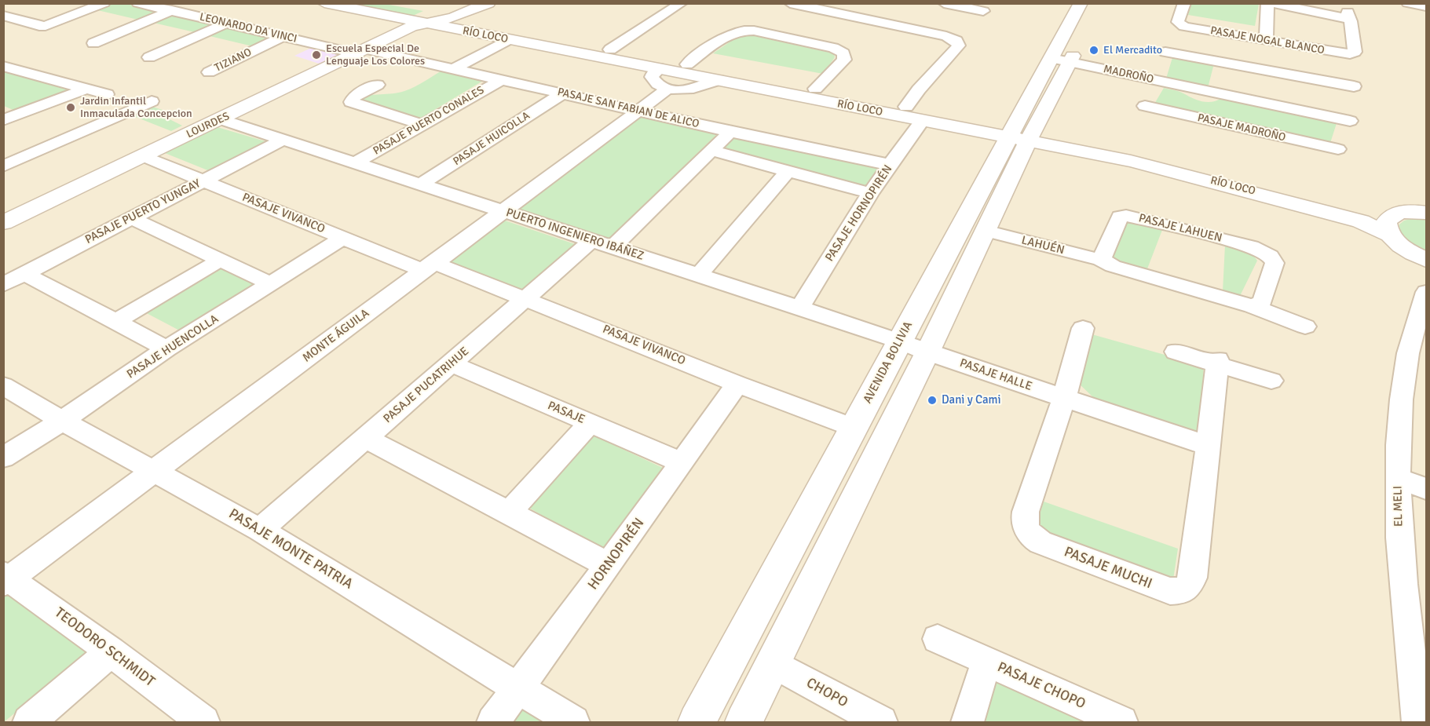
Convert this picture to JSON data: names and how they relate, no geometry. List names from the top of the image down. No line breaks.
{"streets":{"street":["LEONARDO DA VINCI","RÍO LOCO","PASAJE NOGAL BLANCO","TIZIANO","MADROÑO","PASAJE SAN FABIAN DE ALICO","PASAJE PUERTO CONALES","LOURDES","PASAJE MADROÑO","PASAJE HUICOLLA","PASAJE PUERTO YUNGAY","PASAJE VIVANCO","PASAJE HORNOPIRÉN","PASAJE LAHUEN","PUERTO INGENIERO IBÁÑEZ","LAHUÉN","MONTE ÁGUILA","PASAJE HUENCOLLA","AVENIDA BOLIVIA","PASAJE HALLE","PASAJE PUCATRIHUE","PASAJE","EL MELI","PASAJE MONTE PATRIA","HORNOPIRÉN","PASAJE MUCHI","TEODORO SCHMIDT","PASAJE CHOPO","CHOPO"]},"crossings":[["LEONARDO DA VINCI","TIZIANO"],["LEONARDO DA VINCI","PASAJE SAN FABIAN DE ALICO"],["LEONARDO DA VINCI","LOURDES"],["RÍO LOCO","LOURDES"],["RÍO LOCO","PASAJE HORNOPIRÉN"],["RÍO LOCO","AVENIDA BOLIVIA"],["MADROÑO","PASAJE MADROÑO"],["MADROÑO","AVENIDA BOLIVIA"],["PASAJE SAN FABIAN DE ALICO","PASAJE PUERTO CONALES"],["PASAJE SAN FABIAN DE ALICO","LOURDES"],["PASAJE SAN FABIAN DE ALICO","PASAJE HUICOLLA"],["PASAJE SAN FABIAN DE ALICO","PASAJE HORNOPIRÉN"],["PASAJE SAN FABIAN DE ALICO","MONTE ÁGUILA"],["PASAJE SAN FABIAN DE ALICO","PASAJE PUCATRIHUE"],["PASAJE PUERTO CONALES","PUERTO INGENIERO IBÁÑEZ"],["LOURDES","PASAJE VIVANCO"],["LOURDES","PUERTO INGENIERO IBÁÑEZ"],["PASAJE HUICOLLA","PUERTO INGENIERO IBÁÑEZ"],["PASAJE PUERTO YUNGAY","PASAJE VIVANCO"],["PASAJE PUERTO YUNGAY","PUERTO INGENIERO IBÁÑEZ"],["PASAJE VIVANCO","MONTE ÁGUILA"],["PASAJE VIVANCO","PASAJE HUENCOLLA"],["PASAJE VIVANCO","AVENIDA BOLIVIA"],["PASAJE VIVANCO","PASAJE PUCATRIHUE"],["PASAJE VIVANCO","HORNOPIRÉN"],["PASAJE HORNOPIRÉN","PUERTO INGENIERO IBÁÑEZ"],["PASAJE LAHUEN","LAHUÉN"],["PUERTO INGENIERO IBÁÑEZ","MONTE ÁGUILA"],["PUERTO INGENIERO IBÁÑEZ","AVENIDA BOLIVIA"],["PUERTO INGENIERO IBÁÑEZ","PASAJE HALLE"],["PUERTO INGENIERO IBÁÑEZ","PASAJE PUCATRIHUE"],["LAHUÉN","AVENIDA BOLIVIA"],["MONTE ÁGUILA","PASAJE MONTE PATRIA"],["MONTE ÁGUILA","TEODORO SCHMIDT"],["PASAJE HUENCOLLA","PASAJE MONTE PATRIA"],["AVENIDA BOLIVIA","PASAJE HALLE"],["AVENIDA BOLIVIA","CHOPO"],["PASAJE HALLE","PASAJE MUCHI"],["PASAJE PUCATRIHUE","PASAJE"],["PASAJE PUCATRIHUE","PASAJE MONTE PATRIA"],["PASAJE","HORNOPIRÉN"],["PASAJE MONTE PATRIA","HORNOPIRÉN"]],"places":["El Mercadito","Escuela Especial De Lenguaje Los Colores","Jardin Infantil Inmaculada Concepcion","Dani y Cami"]}
